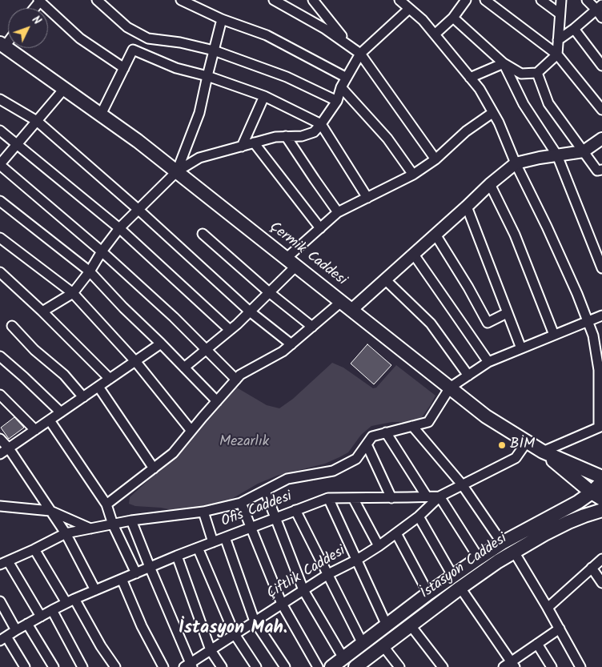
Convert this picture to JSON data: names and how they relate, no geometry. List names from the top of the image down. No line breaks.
{"streets":{"main road":["Çermik Caddesi","İstasyon Caddesi"],"street":["Ofis Caddesi","Çiftlik Caddesi"]},"crossings":[["Çermik Caddesi","Ofis Caddesi"],["Ofis Caddesi","Çiftlik Caddesi"]],"districts":["İstasyon Mah."],"parks":["Mezarlık"],"places":["BİM"],"north":"top right"}
